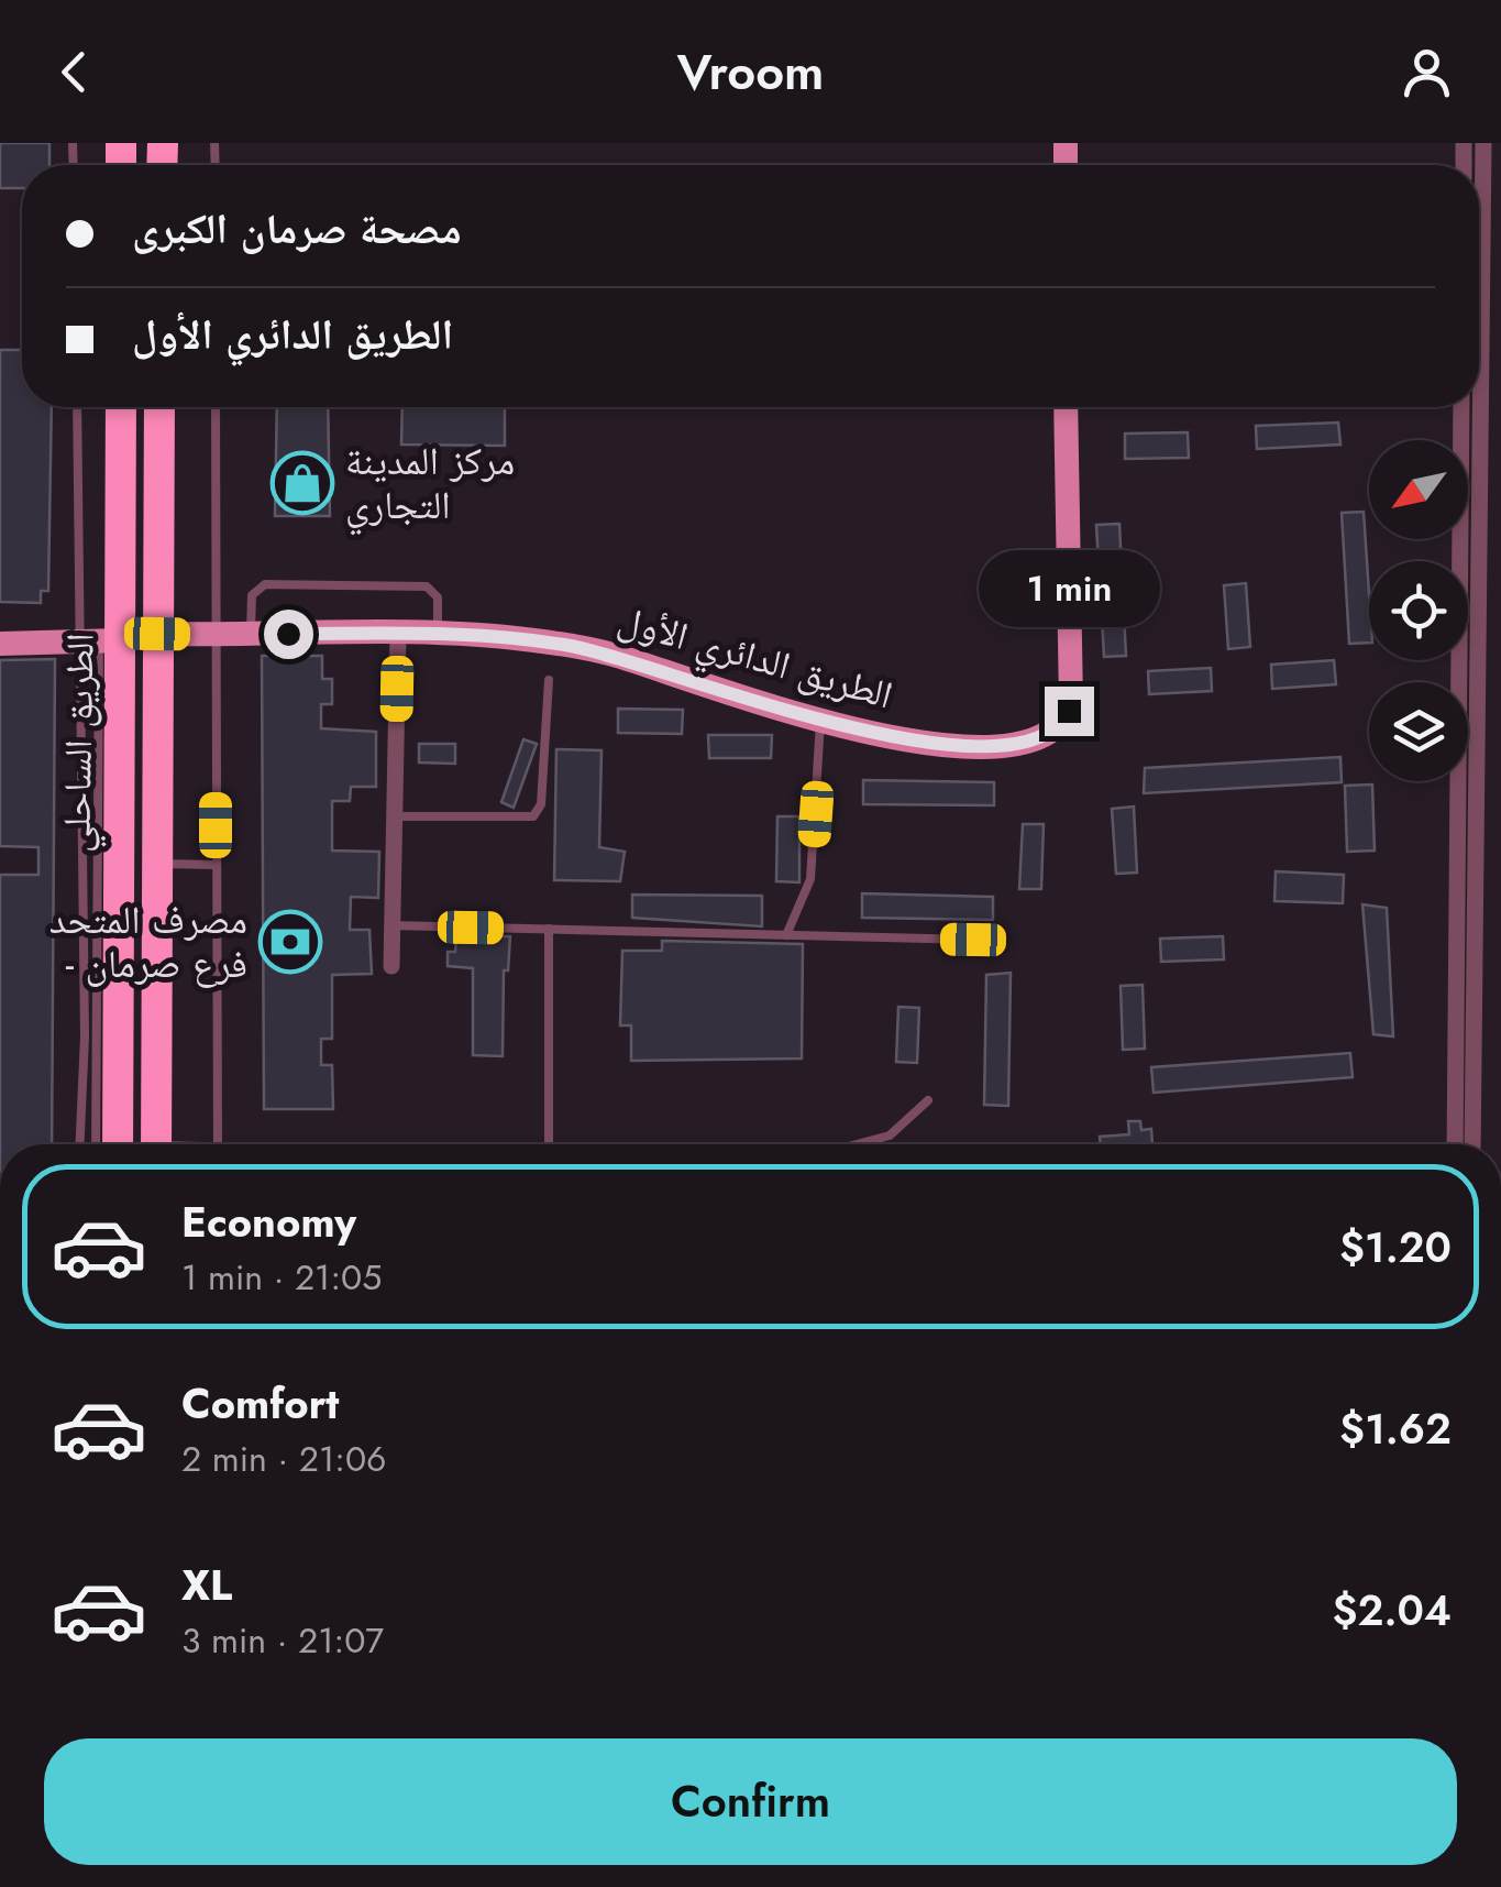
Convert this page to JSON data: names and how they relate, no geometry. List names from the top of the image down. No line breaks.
{"streets":{"highway":["الطريق الساحلي"],"main road":["الطريق الدائري الأول"]},"crossings":[["الطريق الدائري الأول","الطريق الساحلي"]],"places":{"shop":["مركز المدينة التجاري"],"bank":["مصرف المتحد - فرع صرمان"]},"north":"bottom left","page":{"header":"Vroom","banner":["مصحة صرمان الكبرى","الطريق الدائري الأول"],"bubble":"1 min","list":[{"name":"Economy","note":"1 min · 21:05","value":"$1.20"},{"name":"Comfort","note":"2 min · 21:06","value":"$1.62"},{"name":"XL","note":"3 min · 21:07","value":"$2.04"}],"buttons":"Confirm"}}
